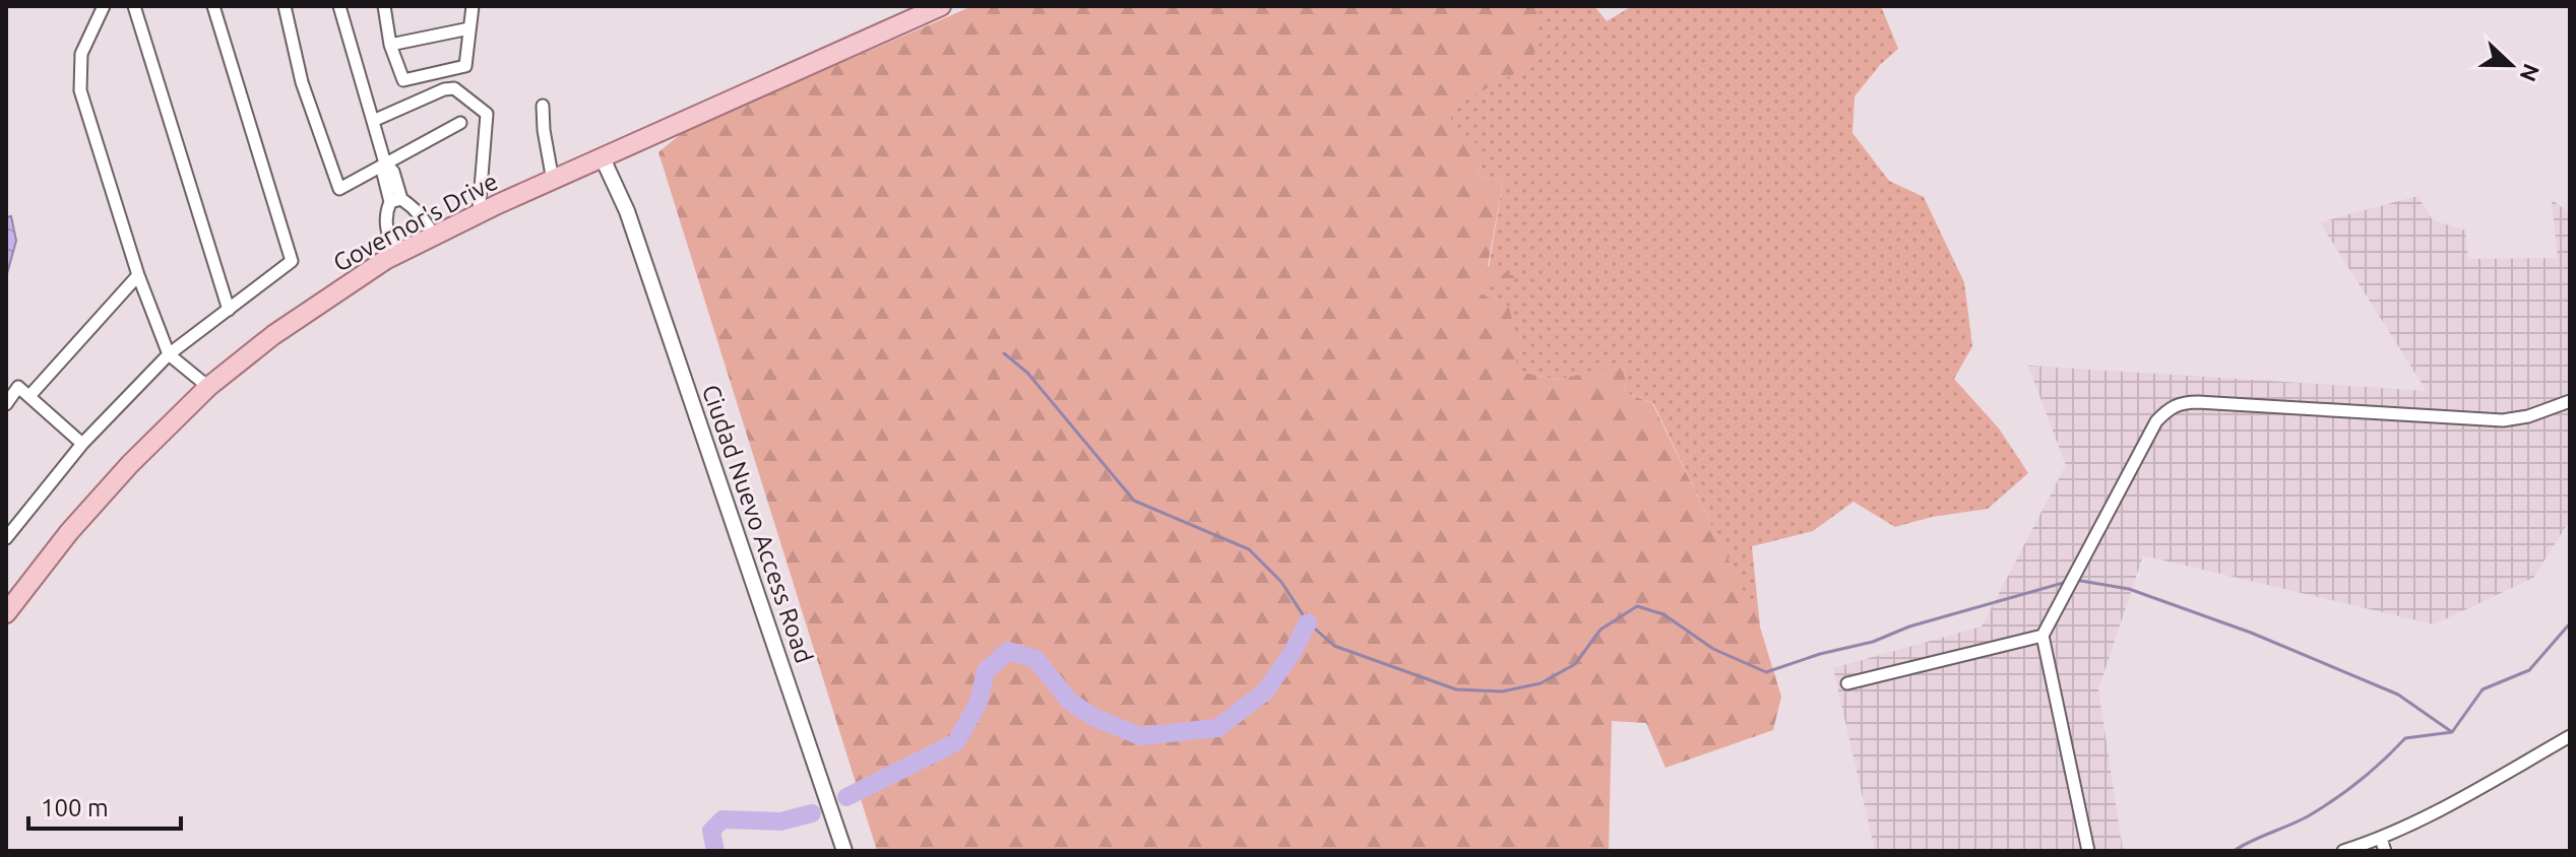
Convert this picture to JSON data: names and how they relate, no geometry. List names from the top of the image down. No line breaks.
{"streets":{"main road":["Governor's Drive"],"street":["Ciudad Nuevo Access Road"]},"crossings":[["Governor's Drive","Ciudad Nuevo Access Road"]],"scale_bar":"100 m","north":"right"}
